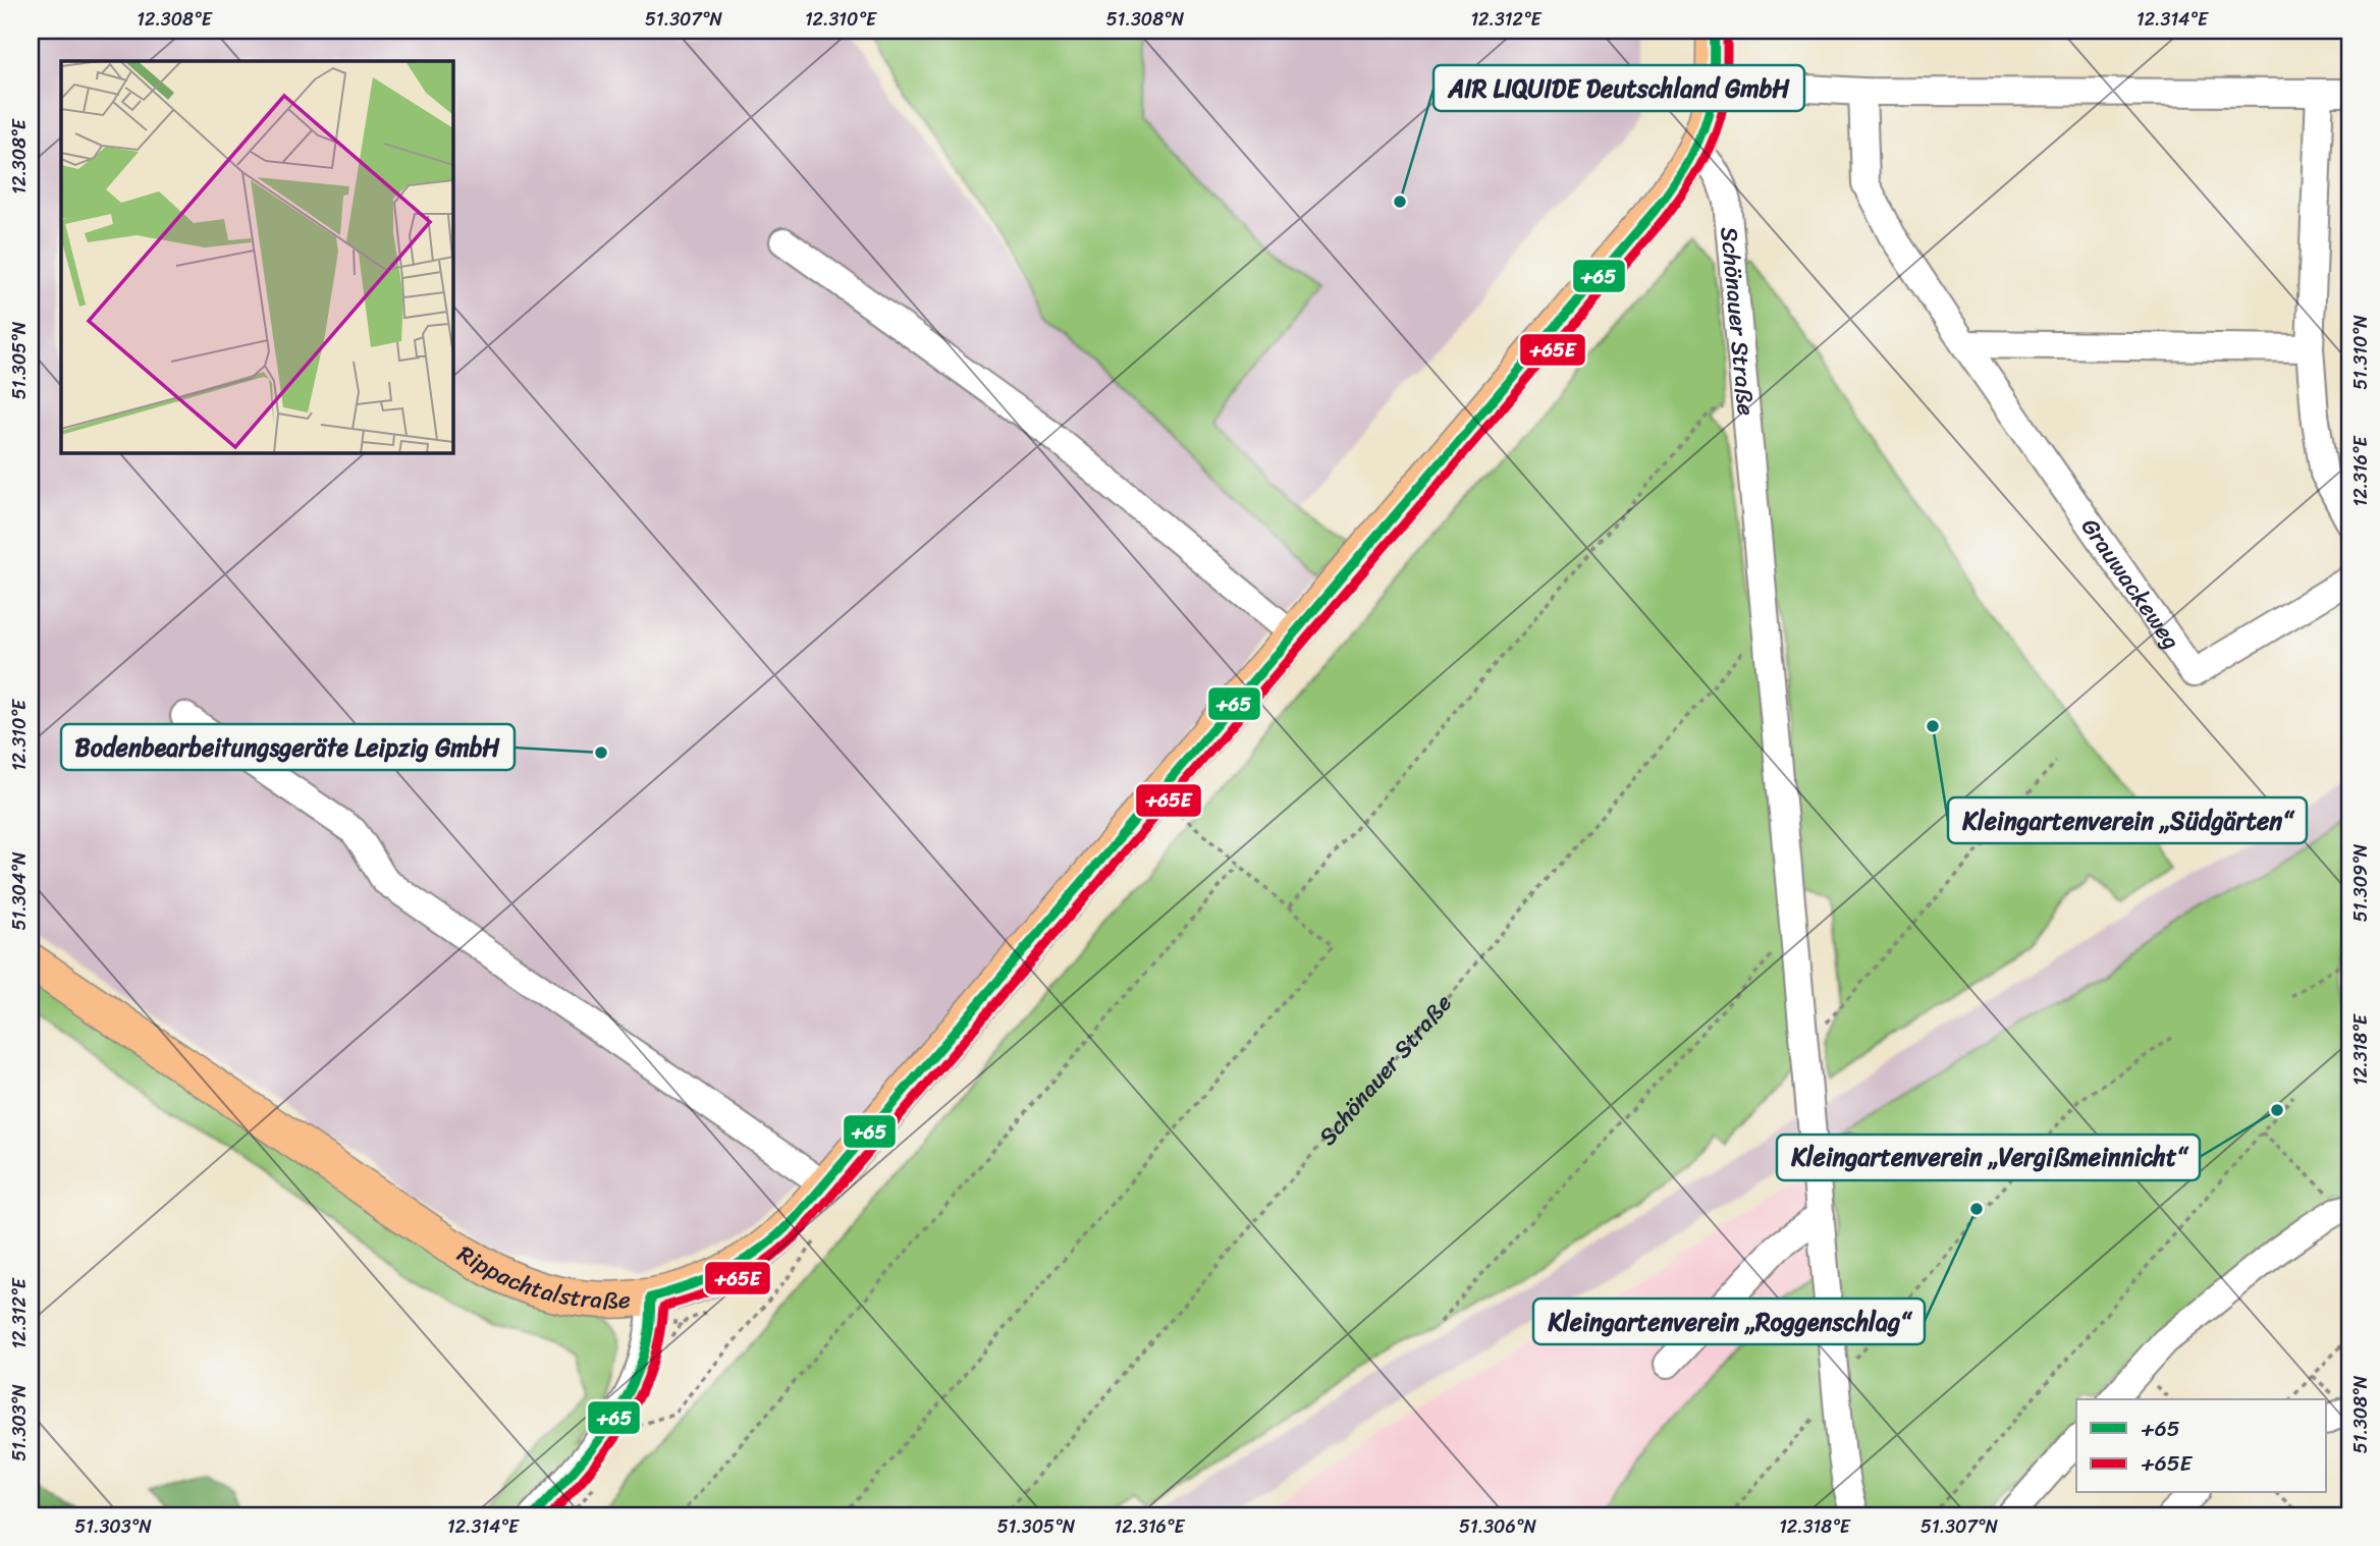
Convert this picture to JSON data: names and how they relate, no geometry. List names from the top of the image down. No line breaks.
{"streets":{"main road":["Rippachtalstraße"],"street":["Schönauer Straße","Grauwackeweg"]},"crossings":[["Schönauer Straße","Rippachtalstraße"]],"places":["AIR LIQUIDE Deutschland GmbH","Kleingartenverein „Südgärten“","Bodenbearbeitungsgeräte Leipzig GmbH","Kleingartenverein „Vergißmeinnicht“","Kleingartenverein „Roggenschlag“"],"lines":["transit line +65","transit line +65E"],"legend":["+65","+65E"],"coordinates":["12.308°E","51.307°N","12.310°E","51.308°N","12.312°E","12.314°E","51.310°N","51.305°N","12.316°E","51.309°N","51.304°N","12.318°E","51.303°N","51.306°N"]}
